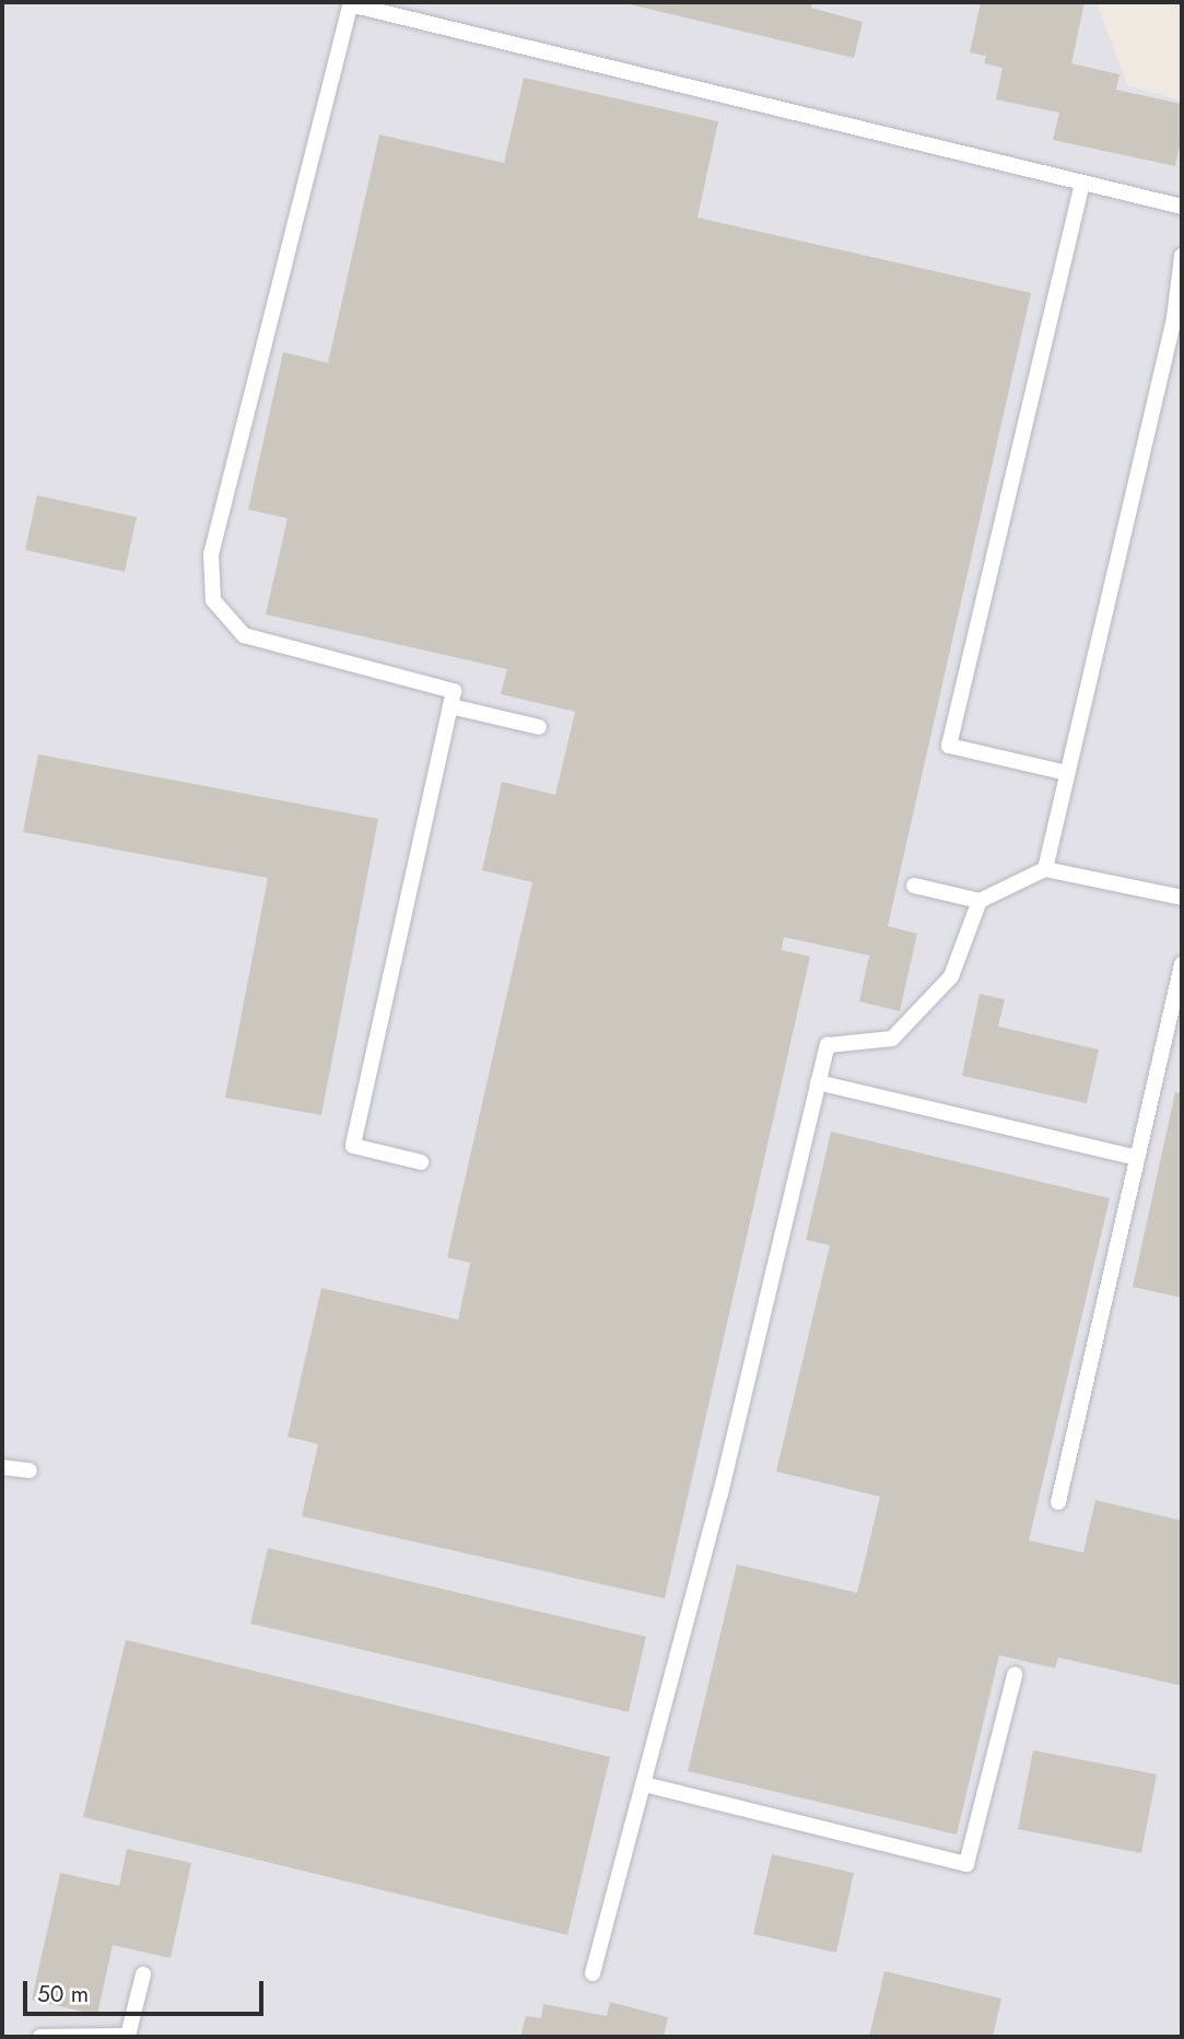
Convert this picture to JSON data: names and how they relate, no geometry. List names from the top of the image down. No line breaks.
{"scale_bar":"50 m"}
